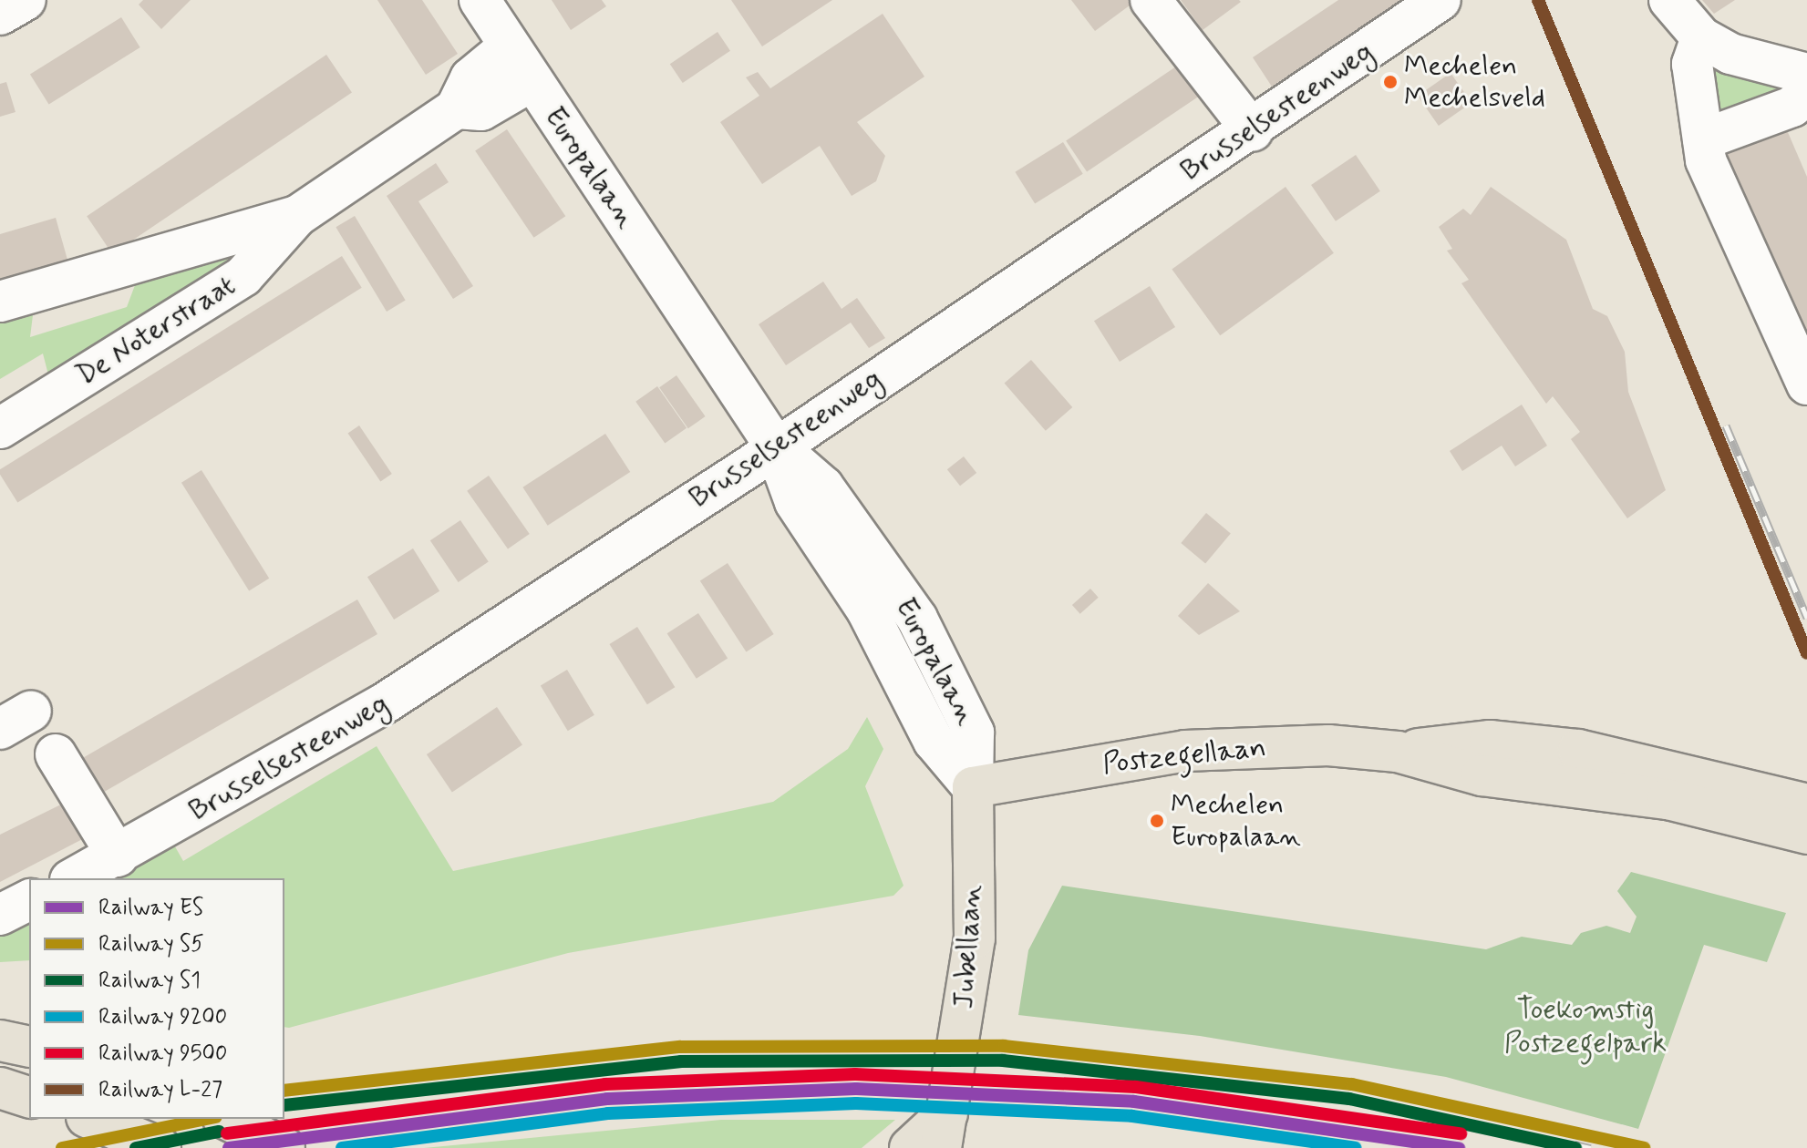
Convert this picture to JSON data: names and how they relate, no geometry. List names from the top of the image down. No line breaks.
{"streets":{"main road":["Postzegellaan","Jubellaan"],"street":["Brusselsesteenweg","Europalaan","De Noterstraat"]},"crossings":[["Brusselsesteenweg","Europalaan"],["Europalaan","De Noterstraat"],["Europalaan","Postzegellaan"],["Europalaan","Jubellaan"],["Postzegellaan","Jubellaan"]],"parks":["Toekomstig Postzegelpark"],"places":["Mechelen Mechelsveld","Mechelen Europalaan"],"lines":["rail line L-27","rail line S5","rail line S1","rail line 9500","rail line ES","rail line 9200"],"legend":["Railway ES","Railway S5","Railway S1","Railway 9200","Railway 9500","Railway L-27"]}
